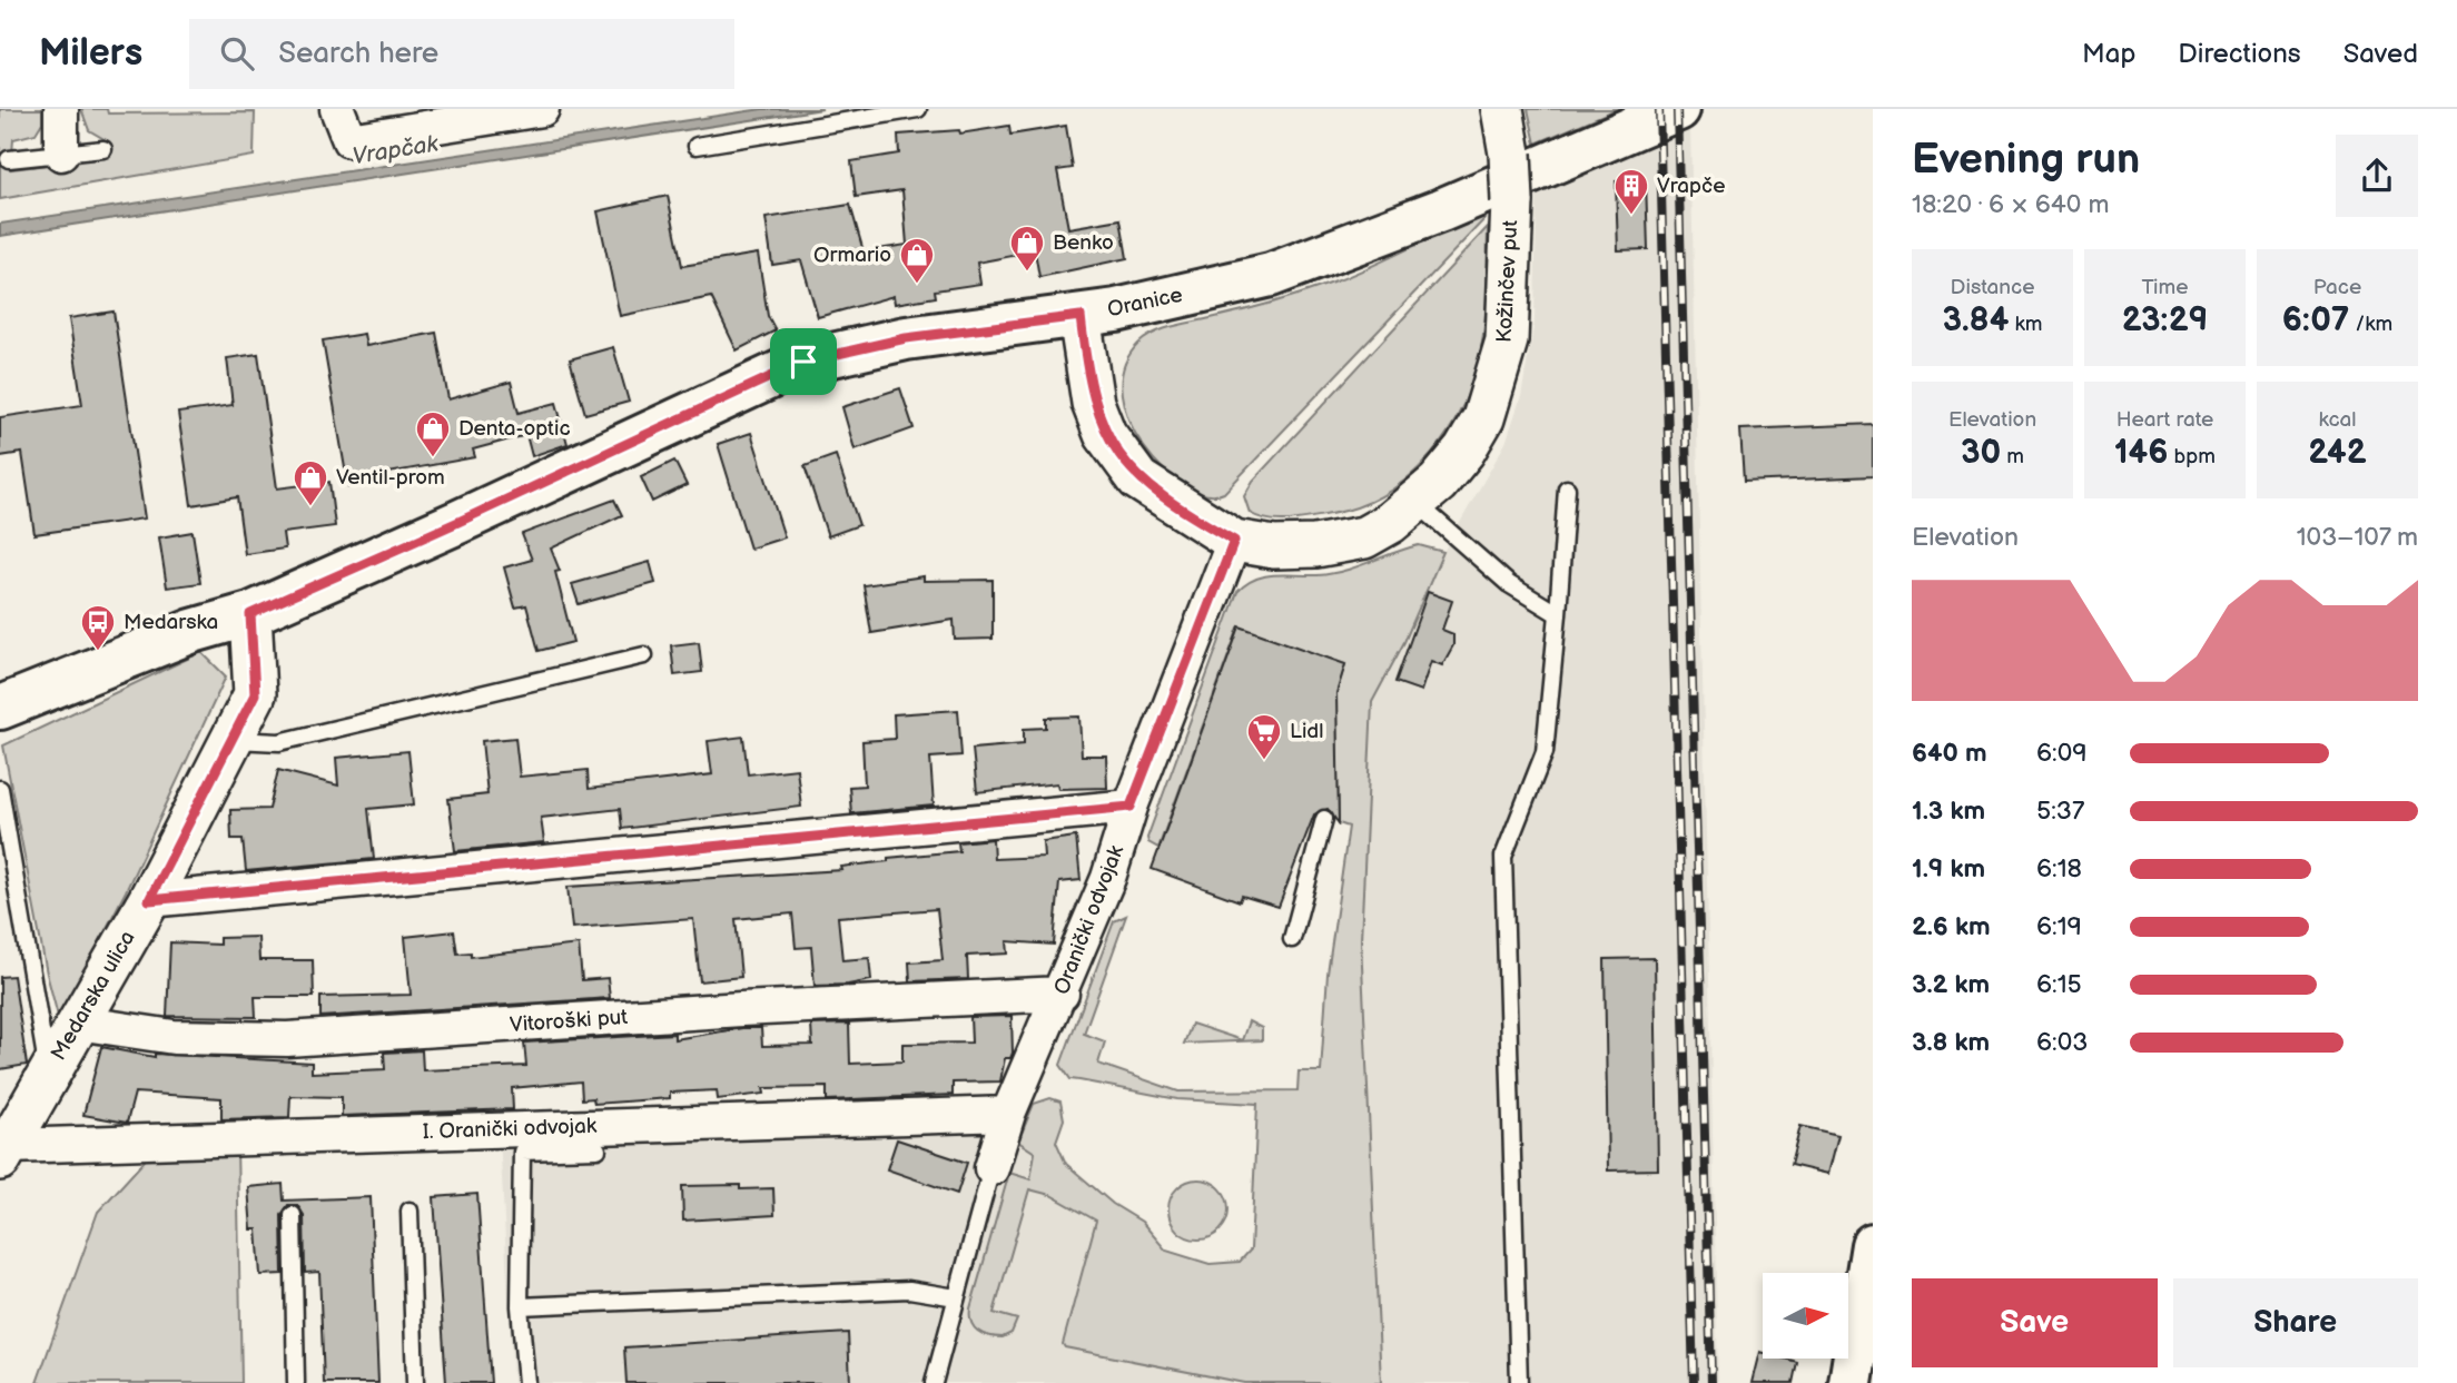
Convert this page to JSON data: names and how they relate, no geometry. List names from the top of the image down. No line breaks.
{"streets":{"main road":["Oranice"],"street":["Kožinčev put","Oranički odvojak","Medarska ulica","Vitoroški put","I. Oranički odvojak"]},"crossings":[["Kožinčev put","Oranice"],["Kožinčev put","Oranički odvojak"],["Oranice","Medarska ulica"],["Oranički odvojak","Vitoroški put"],["Oranički odvojak","I. Oranički odvojak"],["Medarska ulica","Vitoroški put"],["Medarska ulica","I. Oranički odvojak"]],"water":["Vrapčak"],"places":{"building":["Vrapče"],"shop":["Benko","Ormario","Denta-optic","Ventil-prom"],"bus stop":["Medarska"],"supermarket":["Lidl"]},"north":"right","page":{"header":"Milers","search":"Search here","nav":["Map","Directions","Saved"],"heading":["Evening run","18:20 · 6 × 640 m"],"stats":[["Distance","3.84 km"],["Time","23:29"],["Pace","6:07 /km"],["Elevation","30 m"],["Heart rate","146 bpm"],["kcal","242"]],"chart":["Elevation","103–107 m"],"list":[{"name":"640 m","note":"6:09"},{"name":"1.3 km","note":"5:37"},{"name":"1.9 km","note":"6:18"},{"name":"2.6 km","note":"6:19"},{"name":"3.2 km","note":"6:15"},{"name":"3.8 km","note":"6:03"}],"buttons":["Save","Share"]}}
